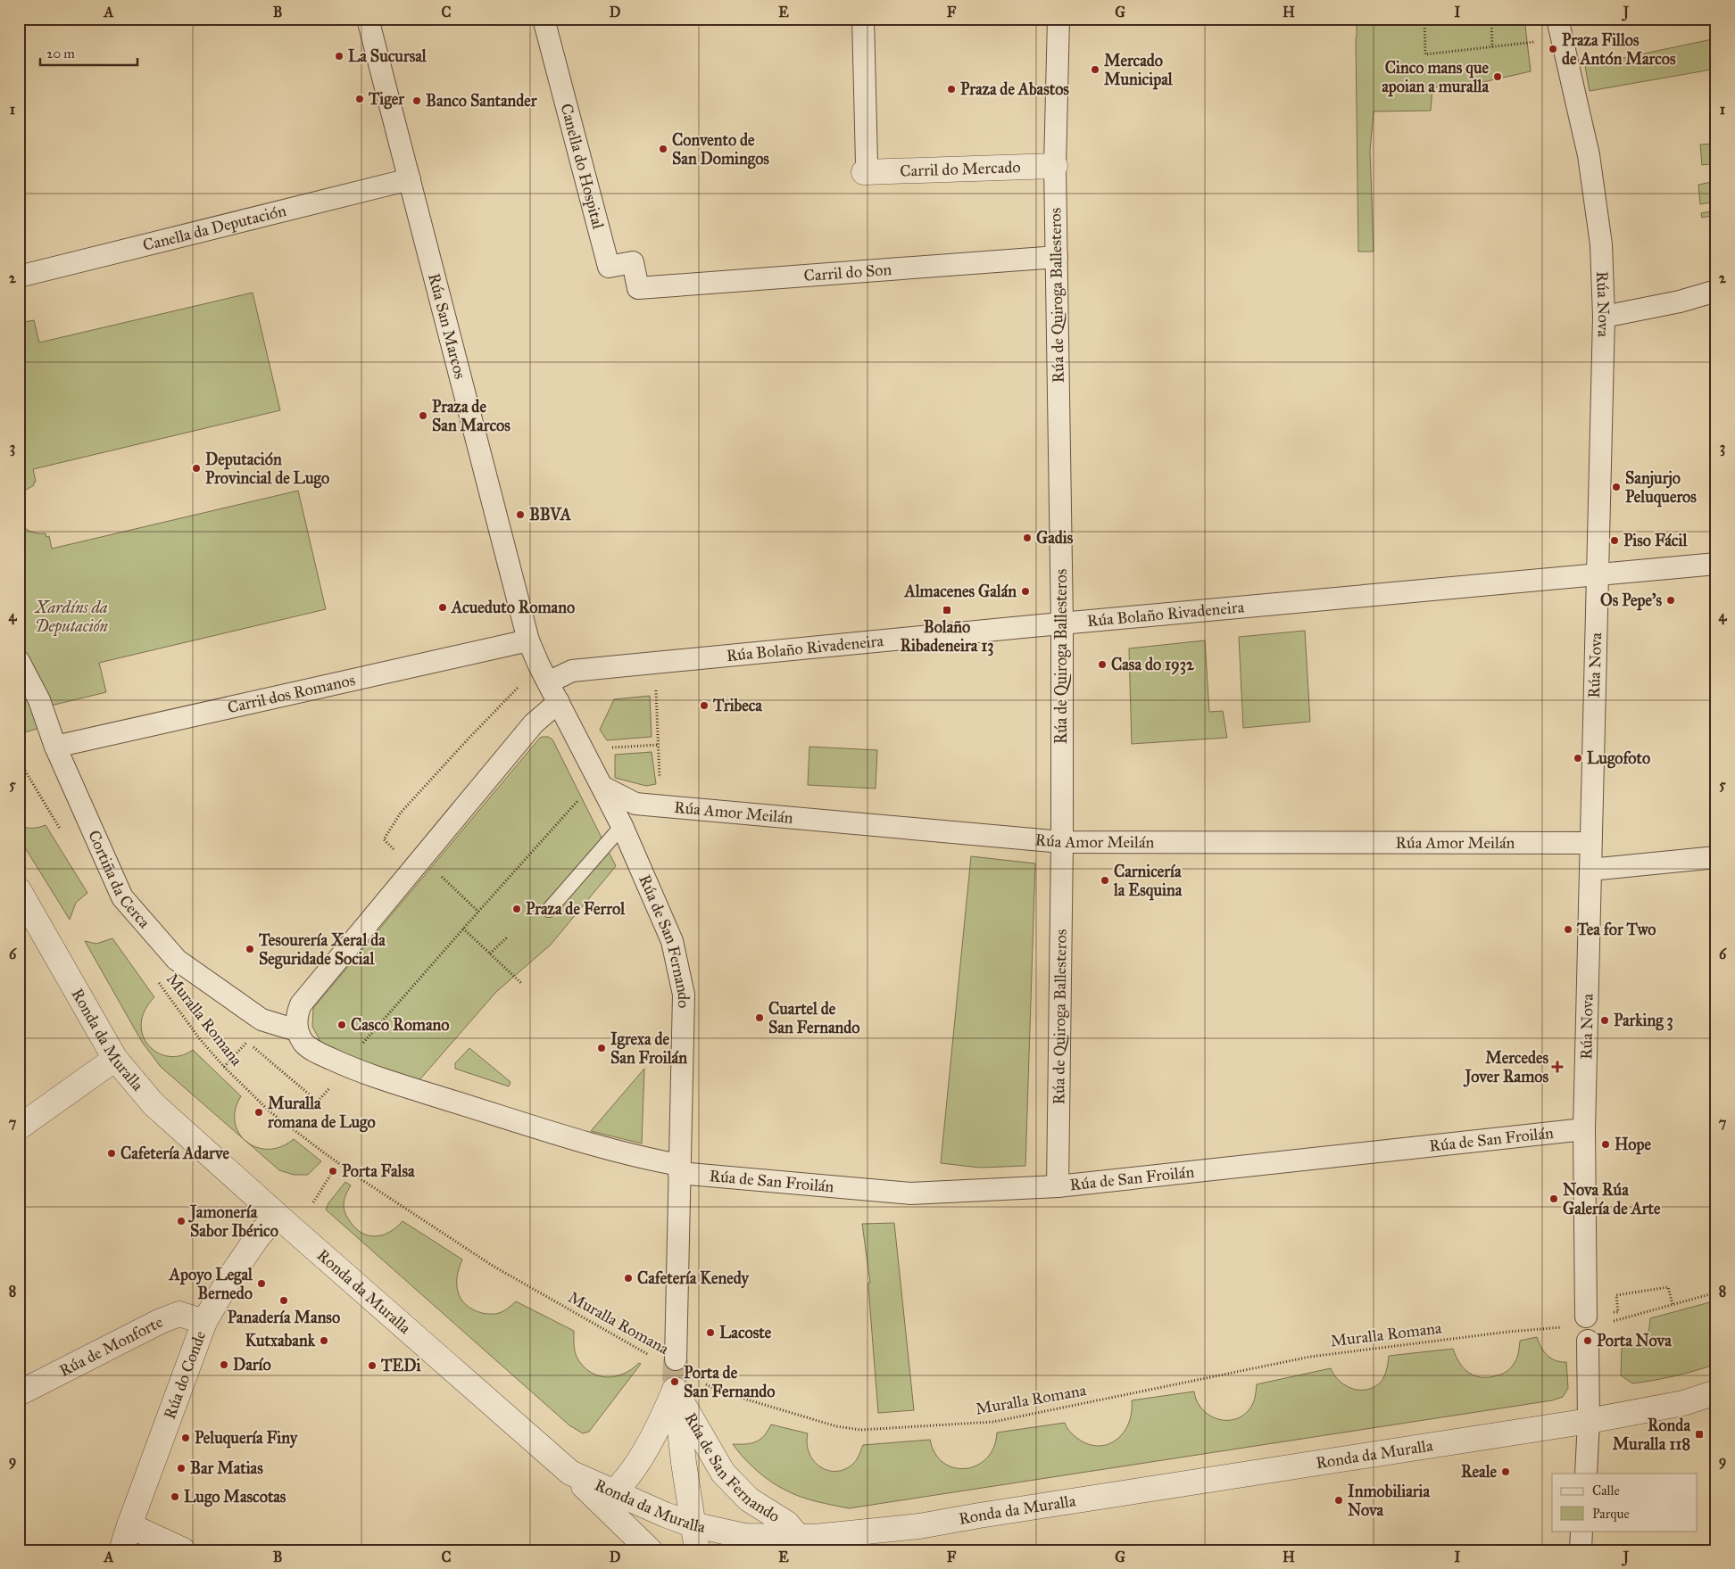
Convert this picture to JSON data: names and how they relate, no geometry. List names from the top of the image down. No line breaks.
{"streets":{"street":["Canella do Hospital","Carril do Mercado","Canella da Deputación","Carril do Son","Rúa de Quiroga Ballesteros","Rúa Nova","Rúa San Marcos","Rúa Bolaño Rivadeneira","Carril dos Romanos","Rúa Amor Meilán","Cortiña da Cerca","Rúa de San Fernando","Ronda da Muralla","Rúa de San Froilán","Rúa de Monforte","Rúa do Conde"],"path":["Muralla Romana"]},"crossings":[["Canella do Hospital","Carril do Son"],["Carril do Mercado","Rúa de Quiroga Ballesteros"],["Canella da Deputación","Rúa San Marcos"],["Carril do Son","Rúa de Quiroga Ballesteros"],["Rúa de Quiroga Ballesteros","Rúa Bolaño Rivadeneira"],["Rúa de Quiroga Ballesteros","Rúa Amor Meilán"],["Rúa de Quiroga Ballesteros","Rúa de San Froilán"],["Rúa Nova","Rúa Bolaño Rivadeneira"],["Rúa Nova","Rúa Amor Meilán"],["Rúa Nova","Rúa de San Froilán"],["Rúa San Marcos","Rúa Bolaño Rivadeneira"],["Rúa San Marcos","Carril dos Romanos"],["Rúa San Marcos","Rúa de San Fernando"],["Rúa Bolaño Rivadeneira","Rúa de San Fernando"],["Carril dos Romanos","Cortiña da Cerca"],["Rúa Amor Meilán","Rúa de San Fernando"],["Rúa de San Fernando","Ronda da Muralla"],["Rúa de San Fernando","Rúa de San Froilán"],["Ronda da Muralla","Rúa do Conde"],["Rúa de Monforte","Rúa do Conde"]],"parks":["Xardíns da Deputación"],"places":{"other":["Praza Fillos de Antón Marcos","La Sucursal","Mercado Municipal","Cinco mans que apoian a muralla","Praza de Abastos","Tiger","Banco Santander","Convento de San Domingos","Praza de San Marcos","Deputación Provincial de Lugo","Sanjurjo Peluqueros","BBVA","Gadis","Piso Fácil","Almacenes Galán","Os Pepe's","Acueduto Romano","Casa do 1932","Tribeca","Lugofoto","Carnicería la Esquina","Praza de Ferrol","Tea for Two","Tesourería Xeral da Seguridade Social","Cuartel de San Fernando","Parking 3","Casco Romano","Igrexa de San Froilán","Muralla romana de Lugo","Hope","Cafetería Adarve","Porta Falsa","Nova Rúa Galería de Arte","Jamonería Sabor Ibérico","Cafetería Kenedy","Apoyo Legal Bernedo","Panadería Manso","Lacoste","Kutxabank","Porta Nova","Darío","TEDi","Porta de San Fernando","Peluquería Finy","Bar Matias","Reale","Lugo Mascotas","Inmobiliaria Nova"],"transit":["Bolaño Ribadeneira 13","Ronda Muralla 118"],"health":["Mercedes Jover Ramos"]},"legend":["Calle","Parque"],"scale_bar":"20 m","grid":{"columns":["A","B","C","D","E","F","G","H","I","J"],"rows":["1","2","3","4","5","6","7","8","9"]}}
